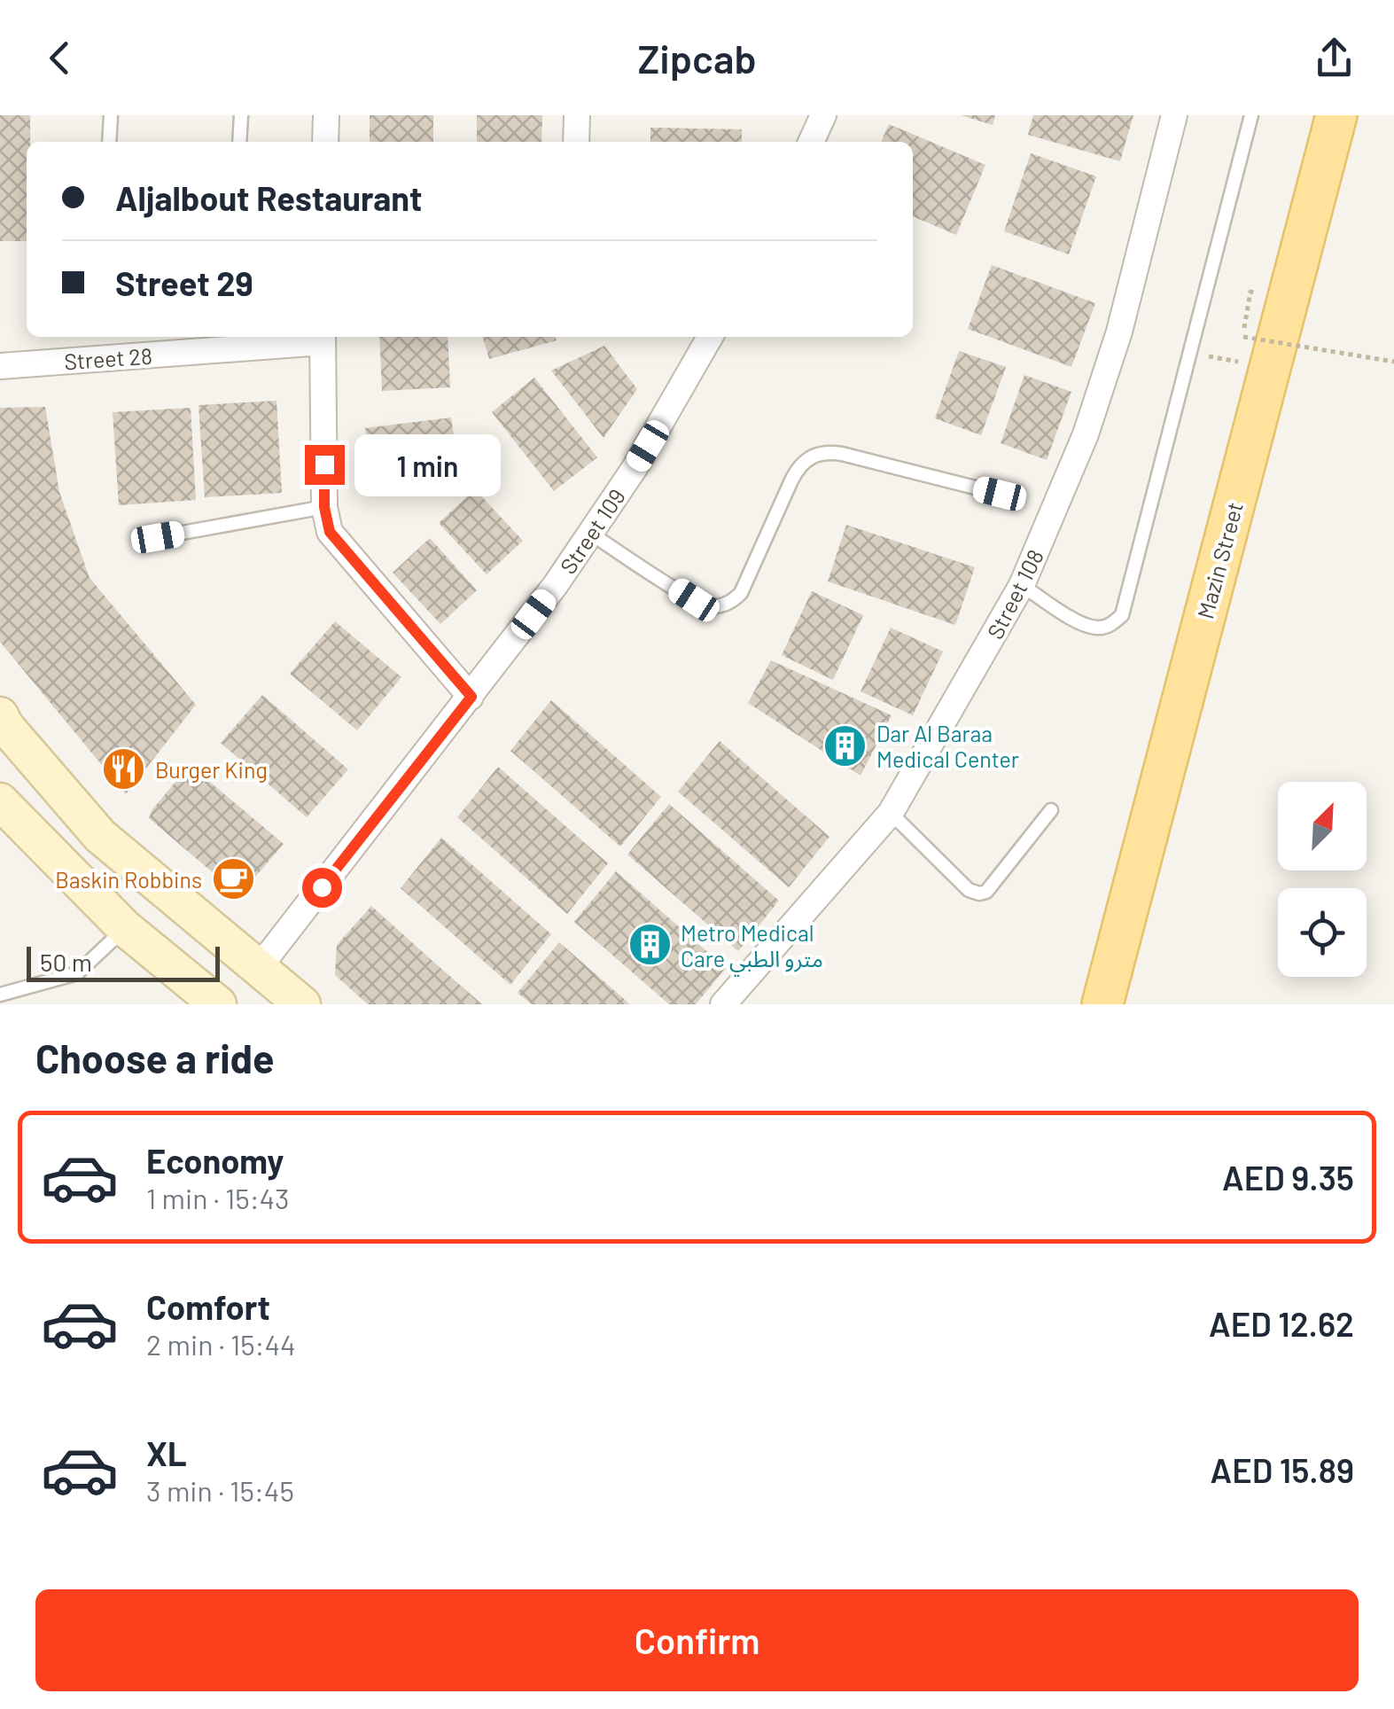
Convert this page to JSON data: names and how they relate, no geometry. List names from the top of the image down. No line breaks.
{"streets":{"main road":["Mazin Street"],"street":["Street 28","Street 109","Street 108"]},"places":{"building":["Dar Al Baraa Medical Center","Metro Medical Care مترو الطبي"],"restaurant":["Burger King"],"cafe":["Baskin Robbins"]},"scale_bar":"50 m","north":"top right","page":{"header":"Zipcab","banner":["Aljalbout Restaurant","Street 29"],"bubble":"1 min","scale":"50 m","heading":"Choose a ride","list":[{"name":"Economy","note":"1 min · 15:43","value":"AED 9.35"},{"name":"Comfort","note":"2 min · 15:44","value":"AED 12.62"},{"name":"XL","note":"3 min · 15:45","value":"AED 15.89"}],"buttons":"Confirm"}}
